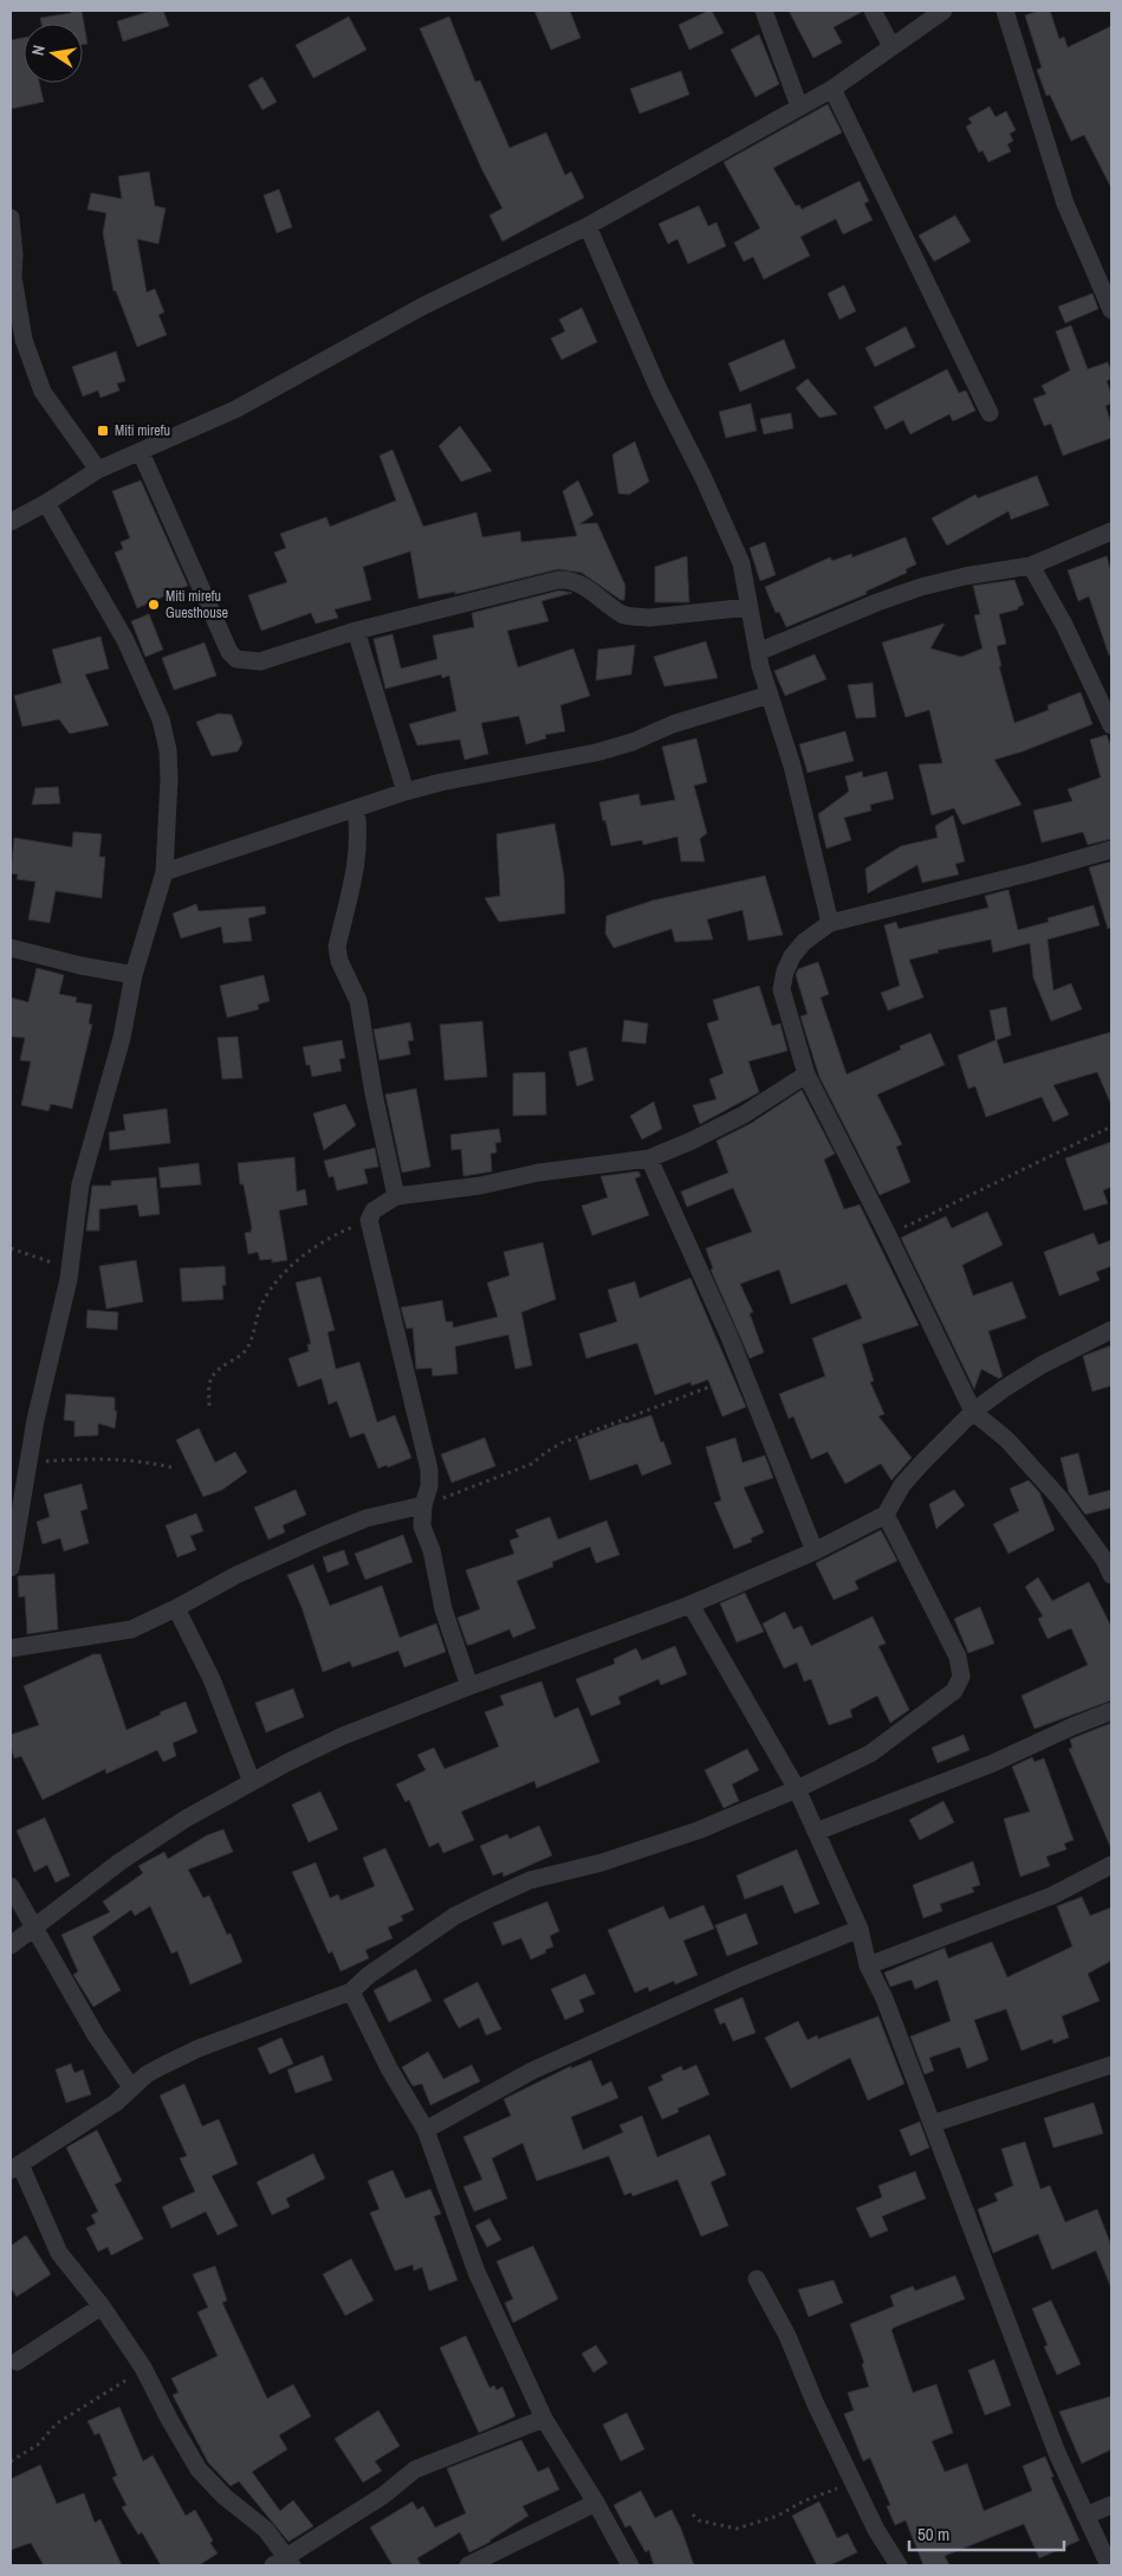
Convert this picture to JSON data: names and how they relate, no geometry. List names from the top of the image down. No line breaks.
{"places":{"transit":["Miti mirefu"],"other":["Miti mirefu Guesthouse"]},"scale_bar":"50 m","north":"left"}
